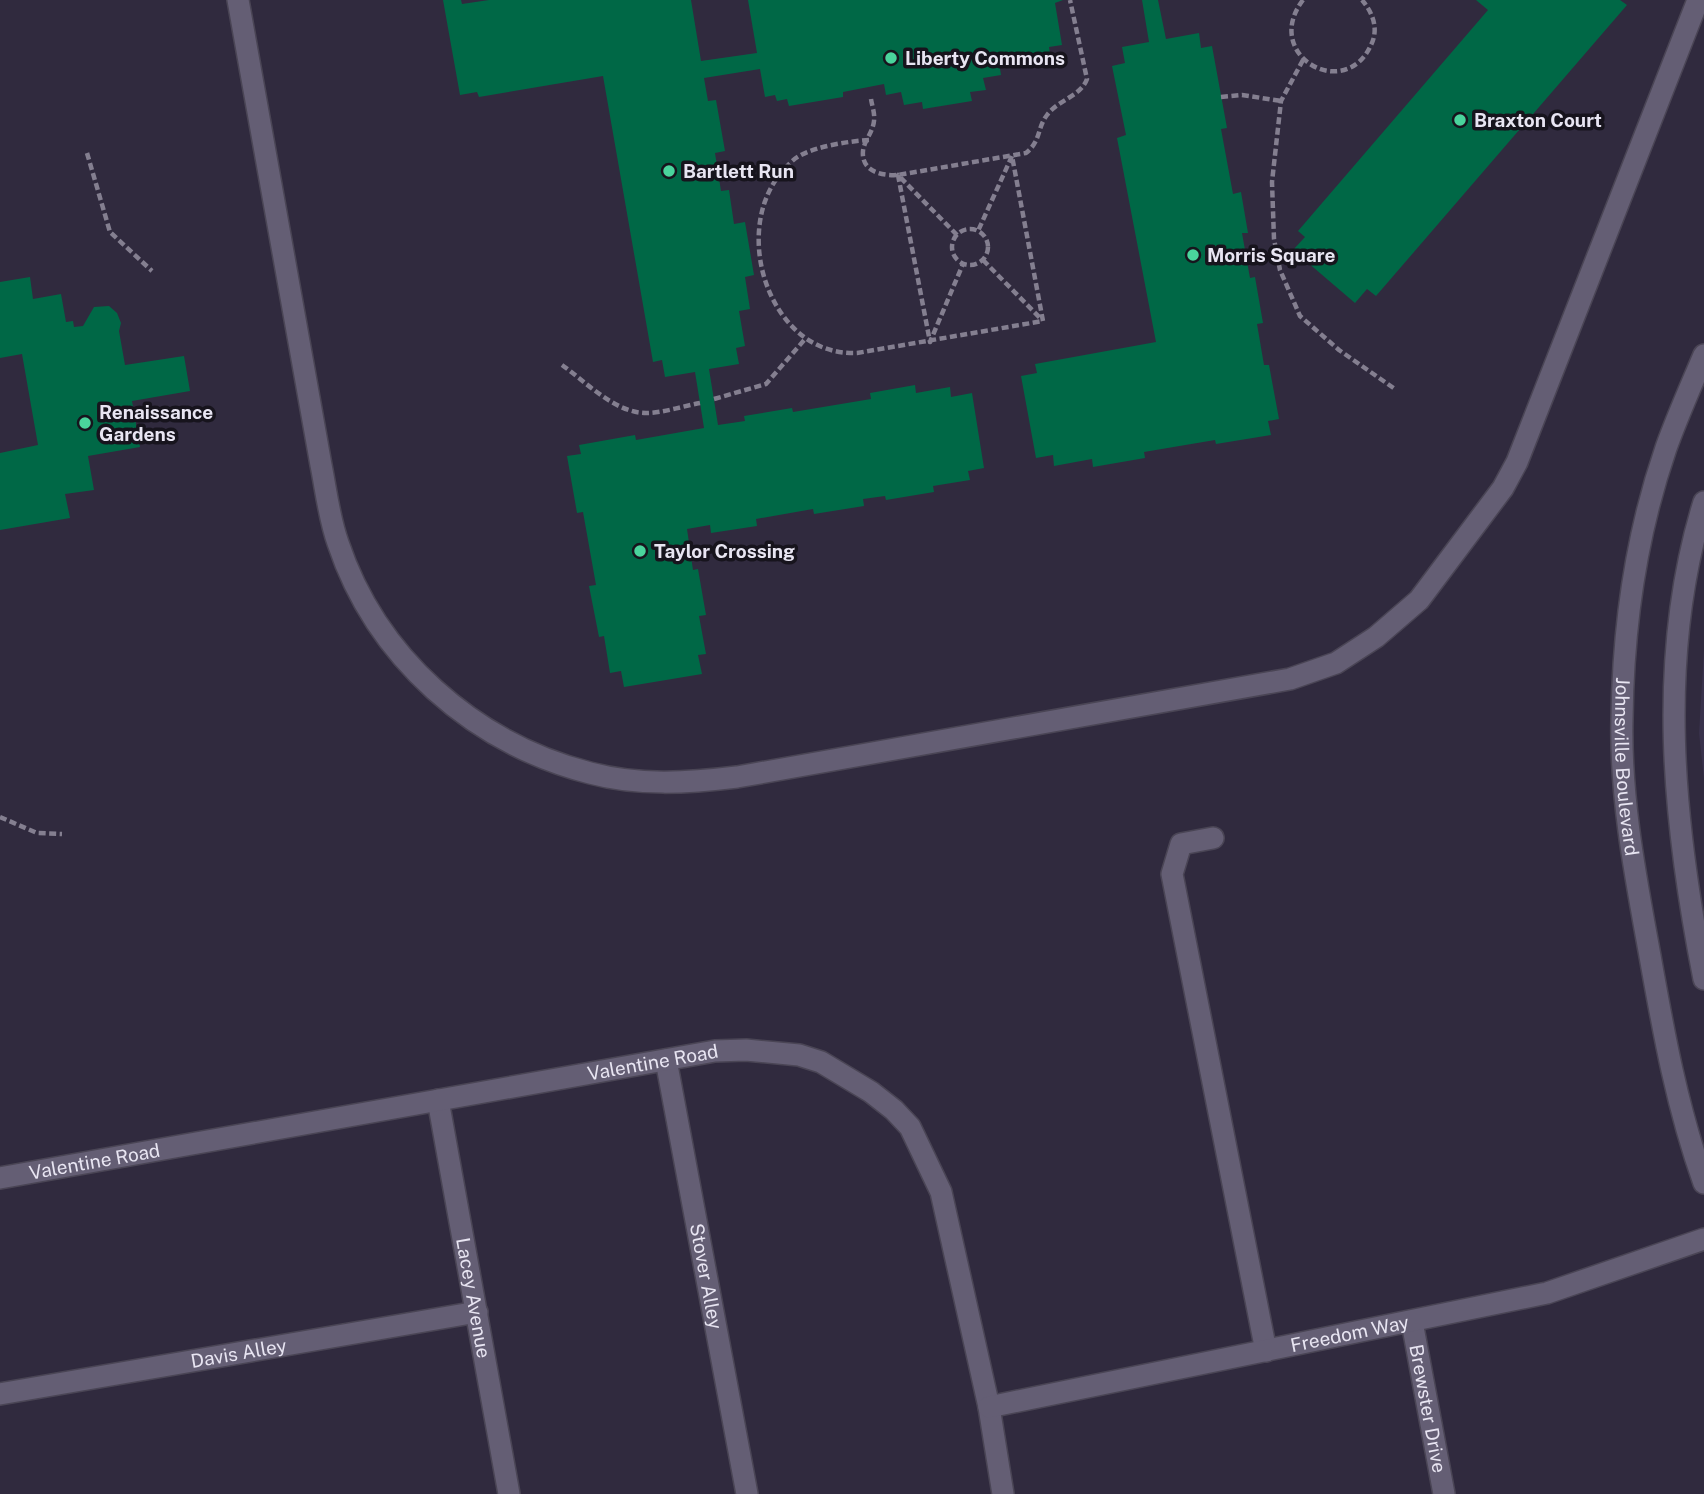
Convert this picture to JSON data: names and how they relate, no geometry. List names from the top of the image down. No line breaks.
{"streets":{"street":["Johnsville Boulevard","Valentine Road","Stover Alley","Lacey Avenue","Freedom Way","Davis Alley","Brewster Drive"]},"crossings":[["Valentine Road","Stover Alley"],["Valentine Road","Lacey Avenue"],["Valentine Road","Freedom Way"],["Lacey Avenue","Davis Alley"],["Freedom Way","Brewster Drive"]],"places":["Liberty Commons","Braxton Court","Bartlett Run","Morris Square","Renaissance Gardens","Taylor Crossing"]}
